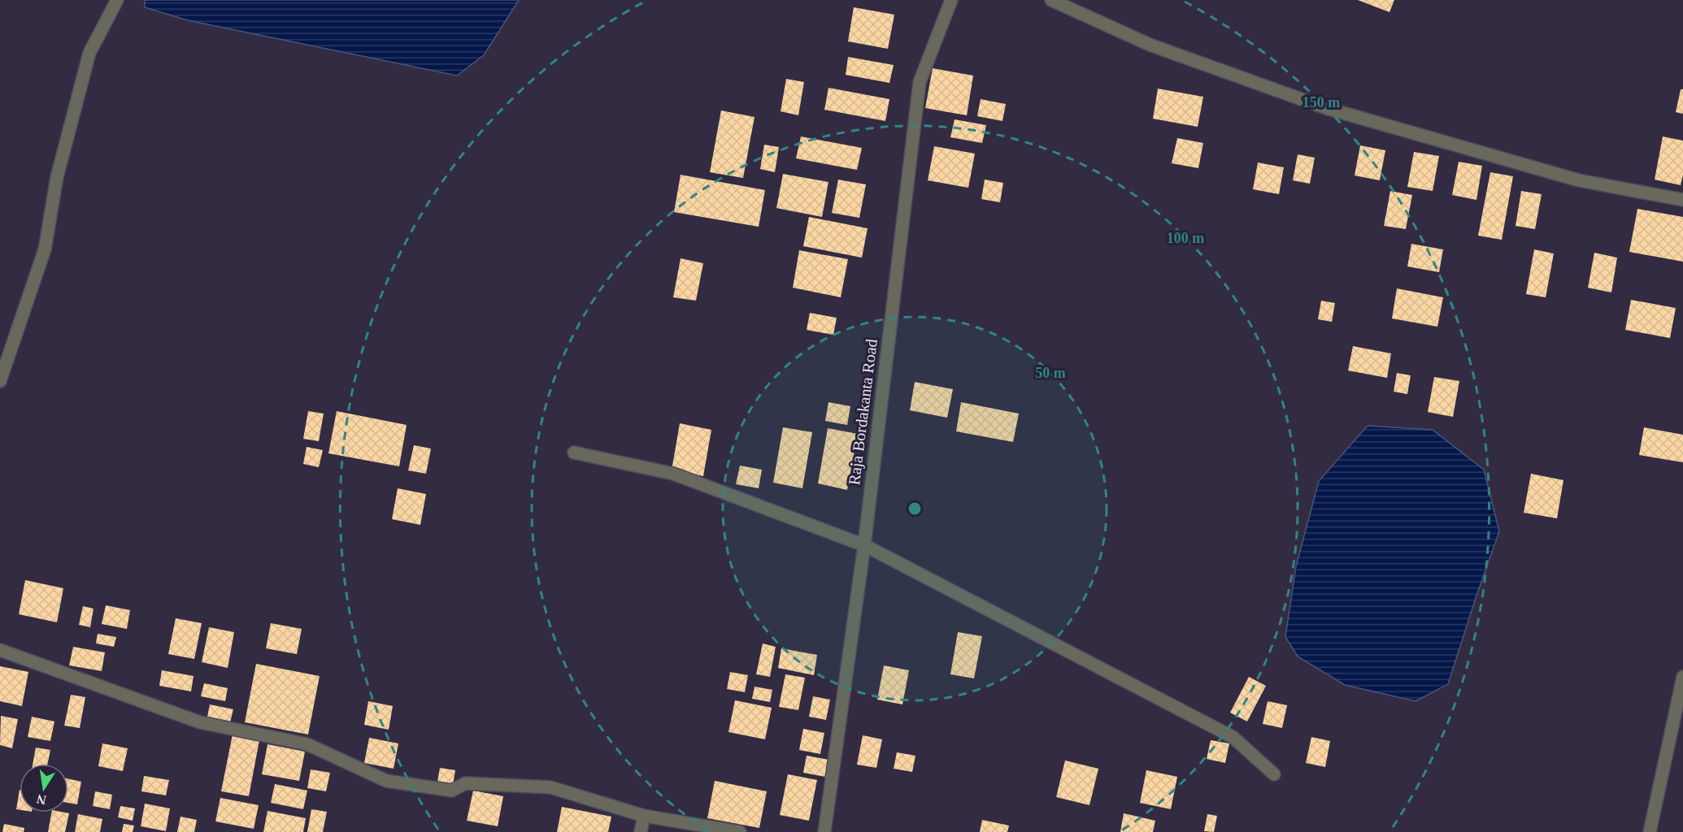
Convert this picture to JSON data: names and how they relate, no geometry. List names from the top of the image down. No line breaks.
{"streets":{"street":["Raja Bordakanta Road"]},"north":"bottom","rings":["150 m","100 m","50 m"]}
